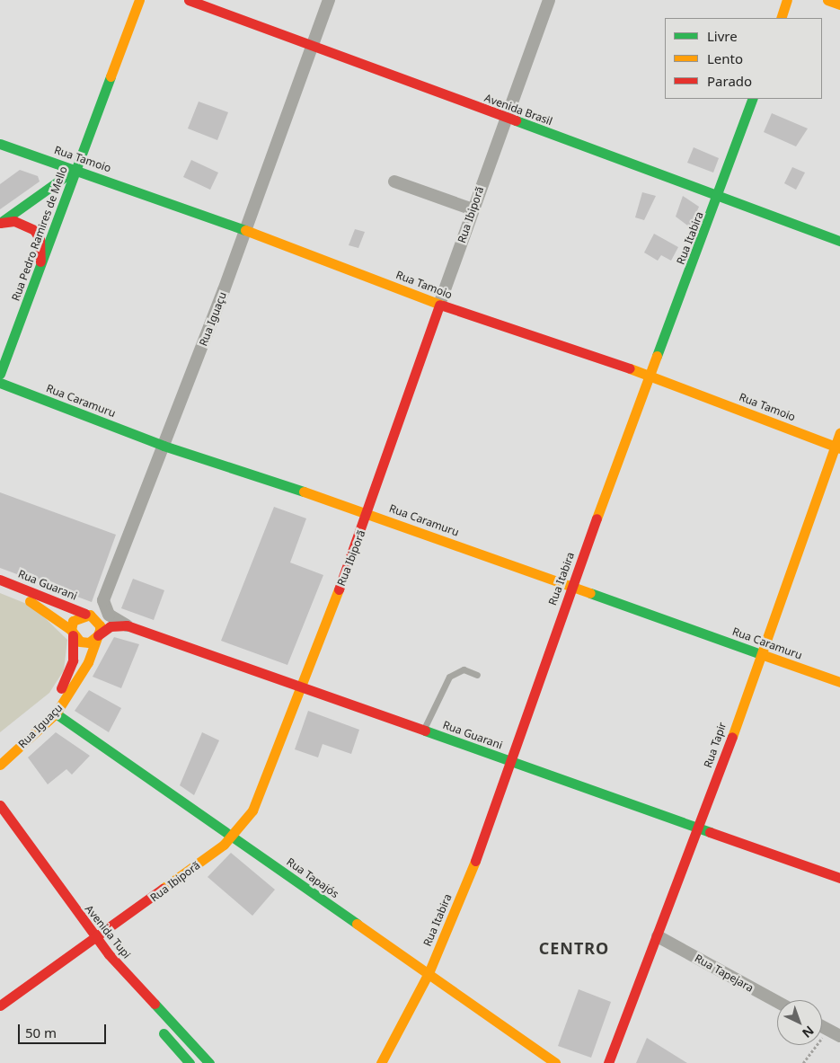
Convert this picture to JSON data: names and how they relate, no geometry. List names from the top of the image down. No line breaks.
{"streets":{"street":["Avenida Brasil","Rua Tamoio","Rua Ibiporã","Rua Pedro Ramires de Mello","Rua Itabira","Rua Iguaçu","Rua Caramuru","Rua Guarani","Rua Tapir","Rua Tapajós","Avenida Tupi","Rua Tapejara"]},"crossings":[["Avenida Brasil","Rua Ibiporã"],["Avenida Brasil","Rua Itabira"],["Avenida Brasil","Rua Iguaçu"],["Rua Tamoio","Rua Ibiporã"],["Rua Tamoio","Rua Pedro Ramires de Mello"],["Rua Tamoio","Rua Itabira"],["Rua Tamoio","Rua Iguaçu"],["Rua Tamoio","Rua Tapir"],["Rua Ibiporã","Rua Caramuru"],["Rua Ibiporã","Rua Guarani"],["Rua Ibiporã","Rua Tapajós"],["Rua Ibiporã","Avenida Tupi"],["Rua Itabira","Rua Caramuru"],["Rua Itabira","Rua Guarani"],["Rua Itabira","Rua Tapajós"],["Rua Iguaçu","Rua Caramuru"],["Rua Iguaçu","Rua Guarani"],["Rua Iguaçu","Rua Tapajós"],["Rua Caramuru","Rua Tapir"],["Rua Guarani","Rua Tapir"],["Rua Tapir","Rua Tapejara"]],"districts":["CENTRO"],"legend":["Livre","Lento","Parado"],"scale_bar":"50 m","north":"bottom right"}
